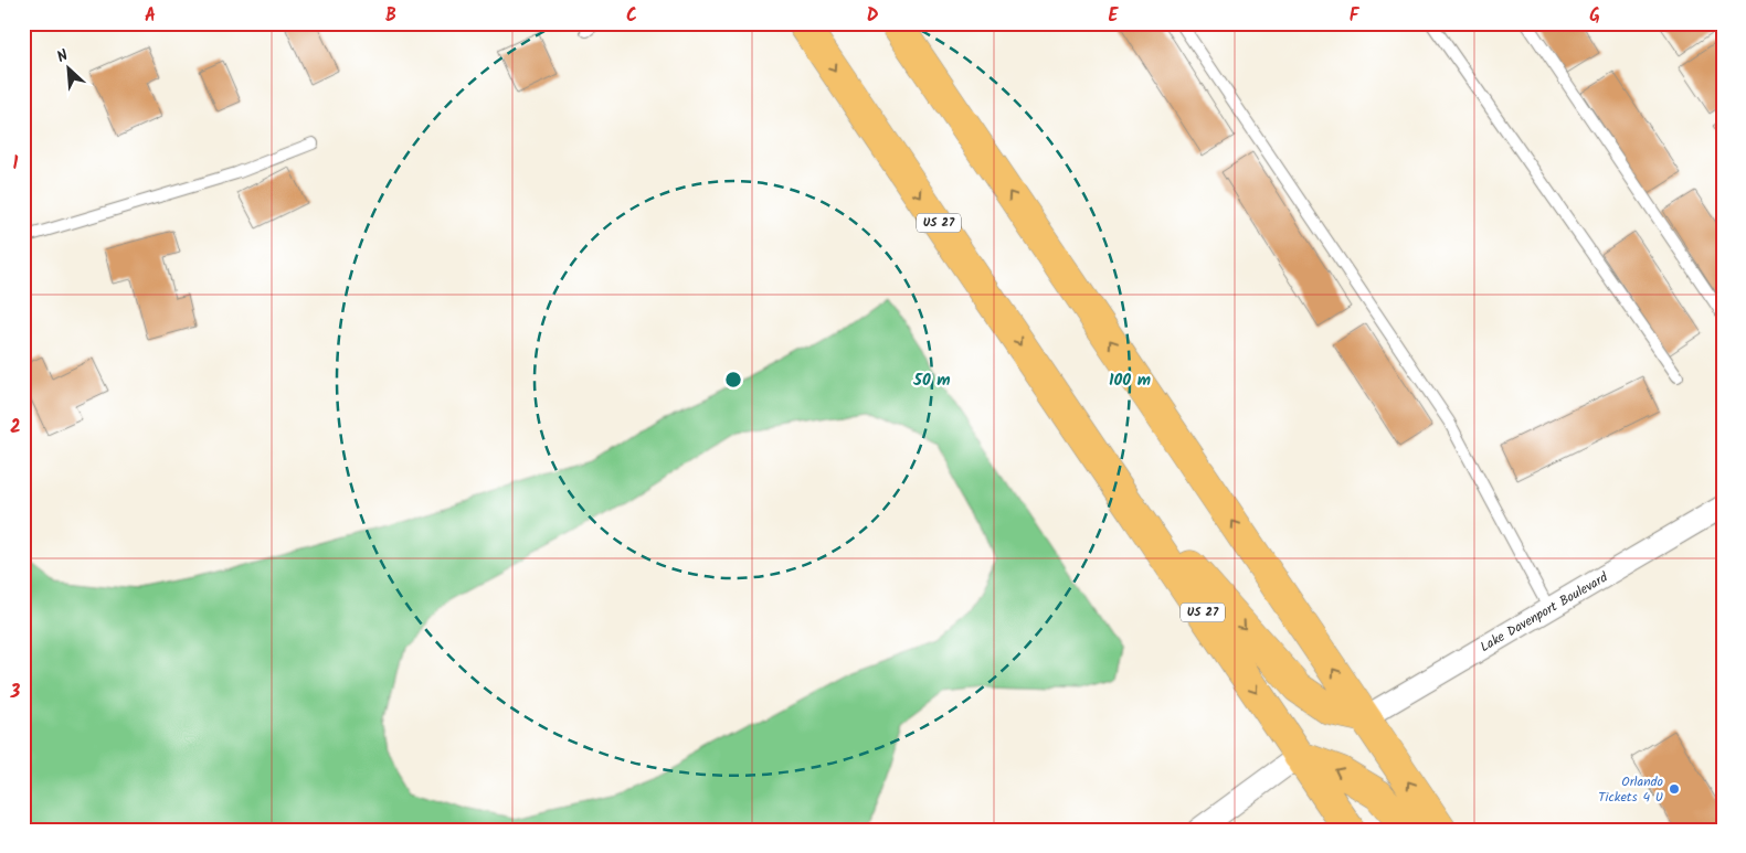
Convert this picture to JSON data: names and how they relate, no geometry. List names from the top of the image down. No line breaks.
{"streets":{"highway":["US 27"],"street":["Lake Davenport Boulevard"]},"places":["Orlando Tickets 4 U"],"north":"top left","grid":{"columns":["A","B","C","D","E","F","G"],"rows":["1","2","3"]},"rings":["50 m","100 m"]}
